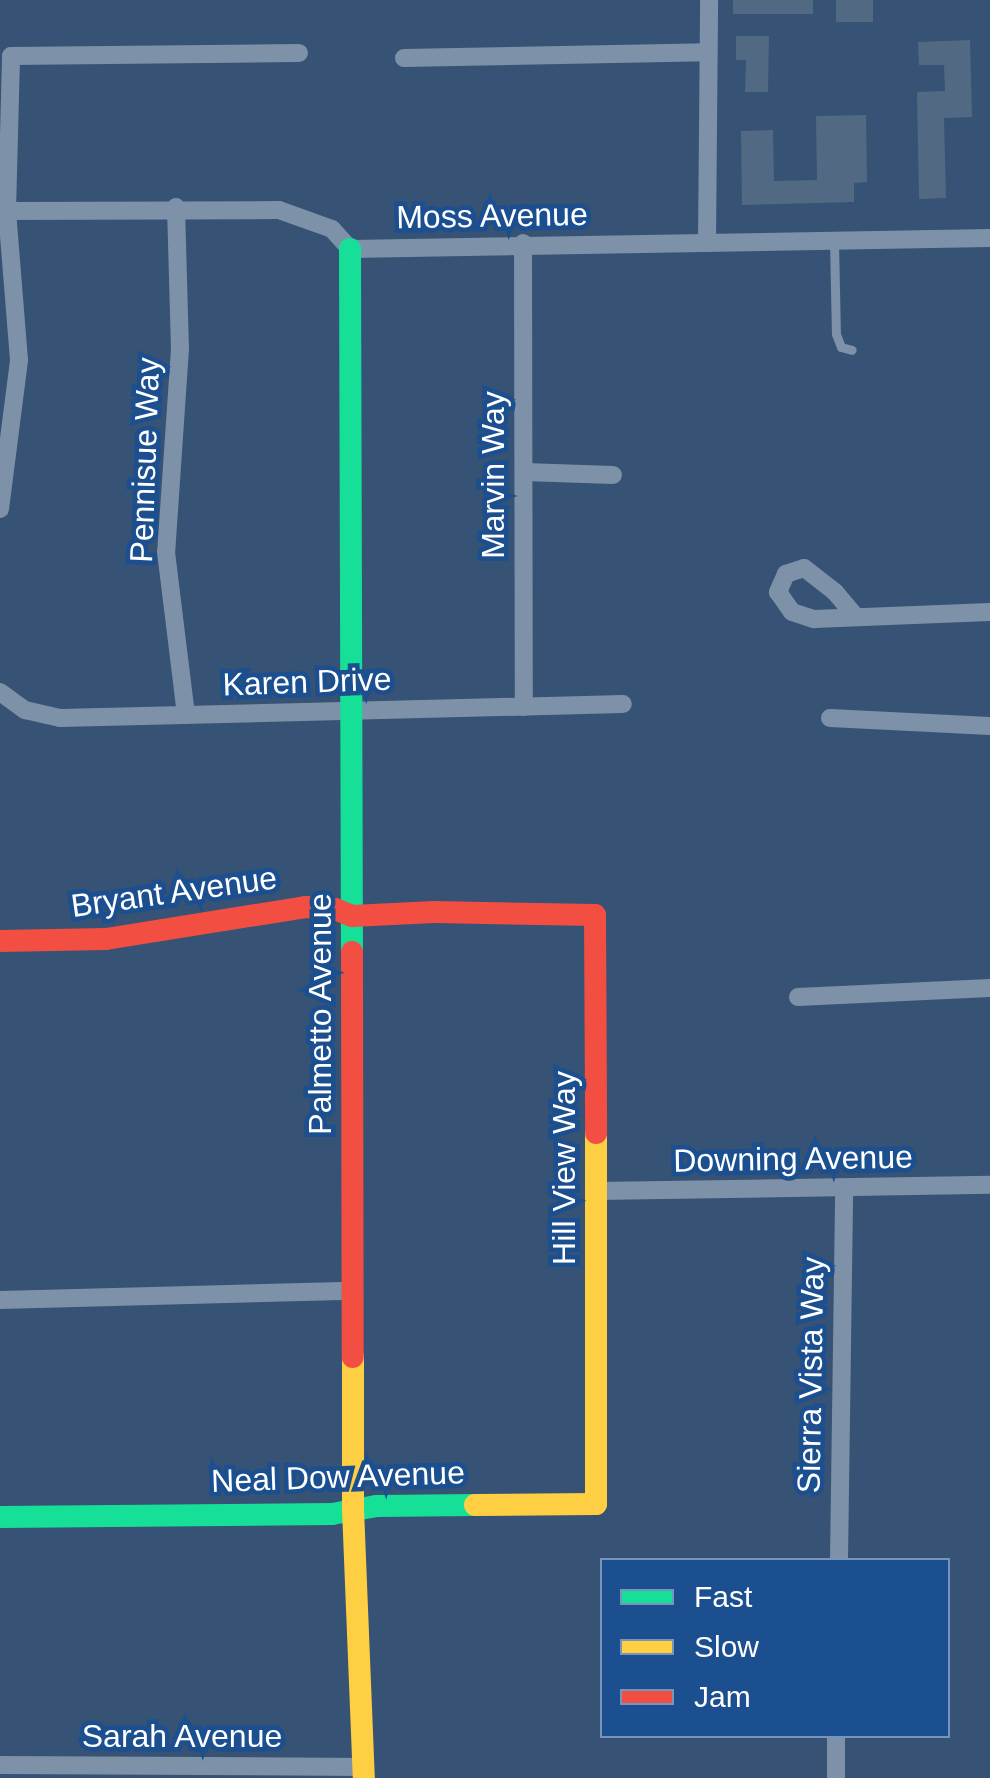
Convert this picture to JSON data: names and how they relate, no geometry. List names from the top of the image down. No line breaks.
{"streets":{"street":["Moss Avenue","Pennisue Way","Marvin Way","Karen Drive","Bryant Avenue","Palmetto Avenue","Downing Avenue","Hill View Way","Sierra Vista Way","Neal Dow Avenue","Sarah Avenue"]},"crossings":[["Moss Avenue","Pennisue Way"],["Moss Avenue","Marvin Way"],["Moss Avenue","Palmetto Avenue"],["Pennisue Way","Karen Drive"],["Marvin Way","Karen Drive"],["Karen Drive","Palmetto Avenue"],["Bryant Avenue","Palmetto Avenue"],["Bryant Avenue","Hill View Way"],["Palmetto Avenue","Neal Dow Avenue"],["Palmetto Avenue","Sarah Avenue"],["Downing Avenue","Hill View Way"],["Downing Avenue","Sierra Vista Way"],["Hill View Way","Neal Dow Avenue"]],"legend":["Fast","Slow","Jam"]}
